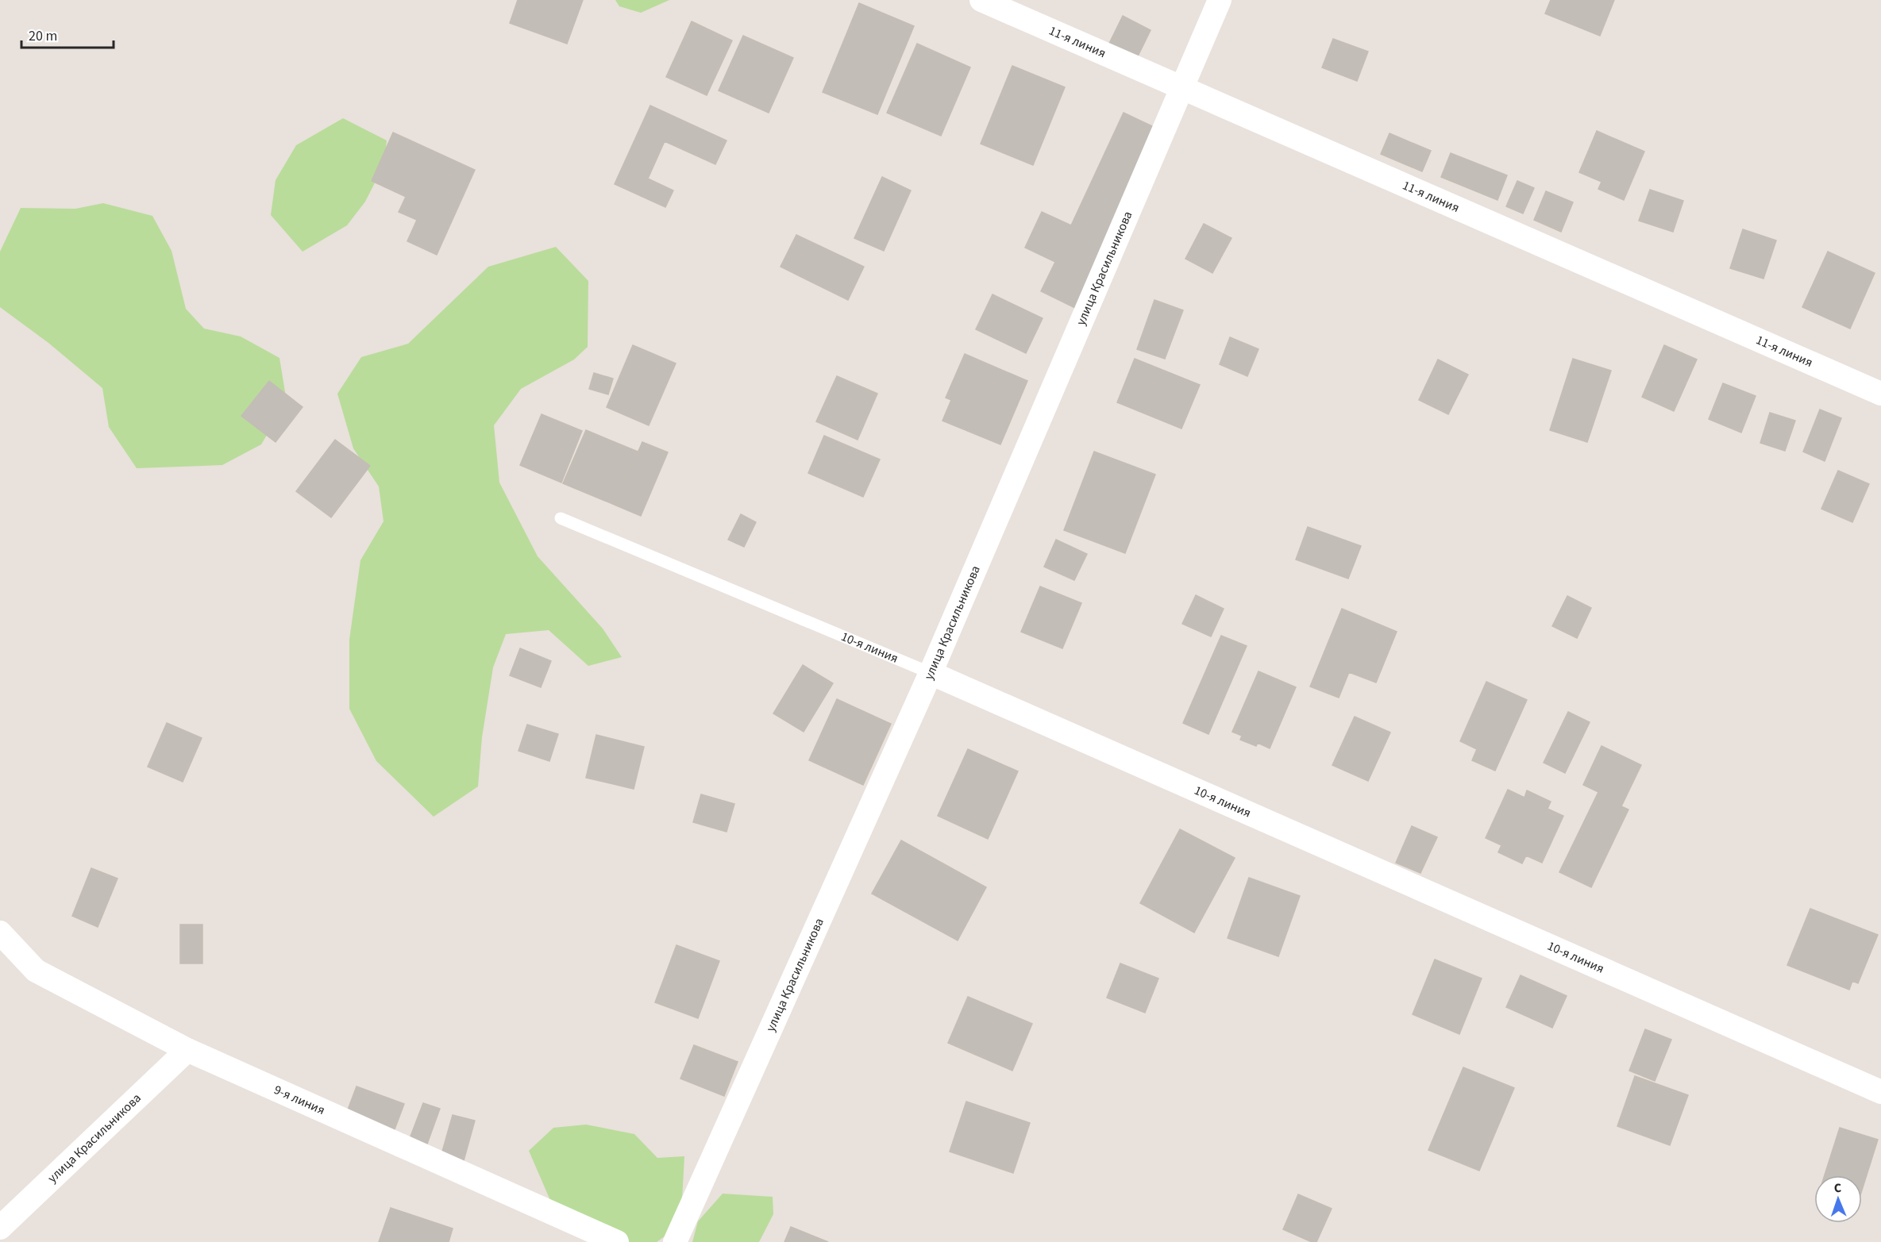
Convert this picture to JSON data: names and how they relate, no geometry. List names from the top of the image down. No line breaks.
{"streets":{"street":["11-я линия","улица Красильникова","10-я линия","9-я линия"]},"crossings":[["11-я линия","улица Красильникова"],["улица Красильникова","10-я линия"],["улица Красильникова","9-я линия"]],"scale_bar":"20 m","north":"top"}
